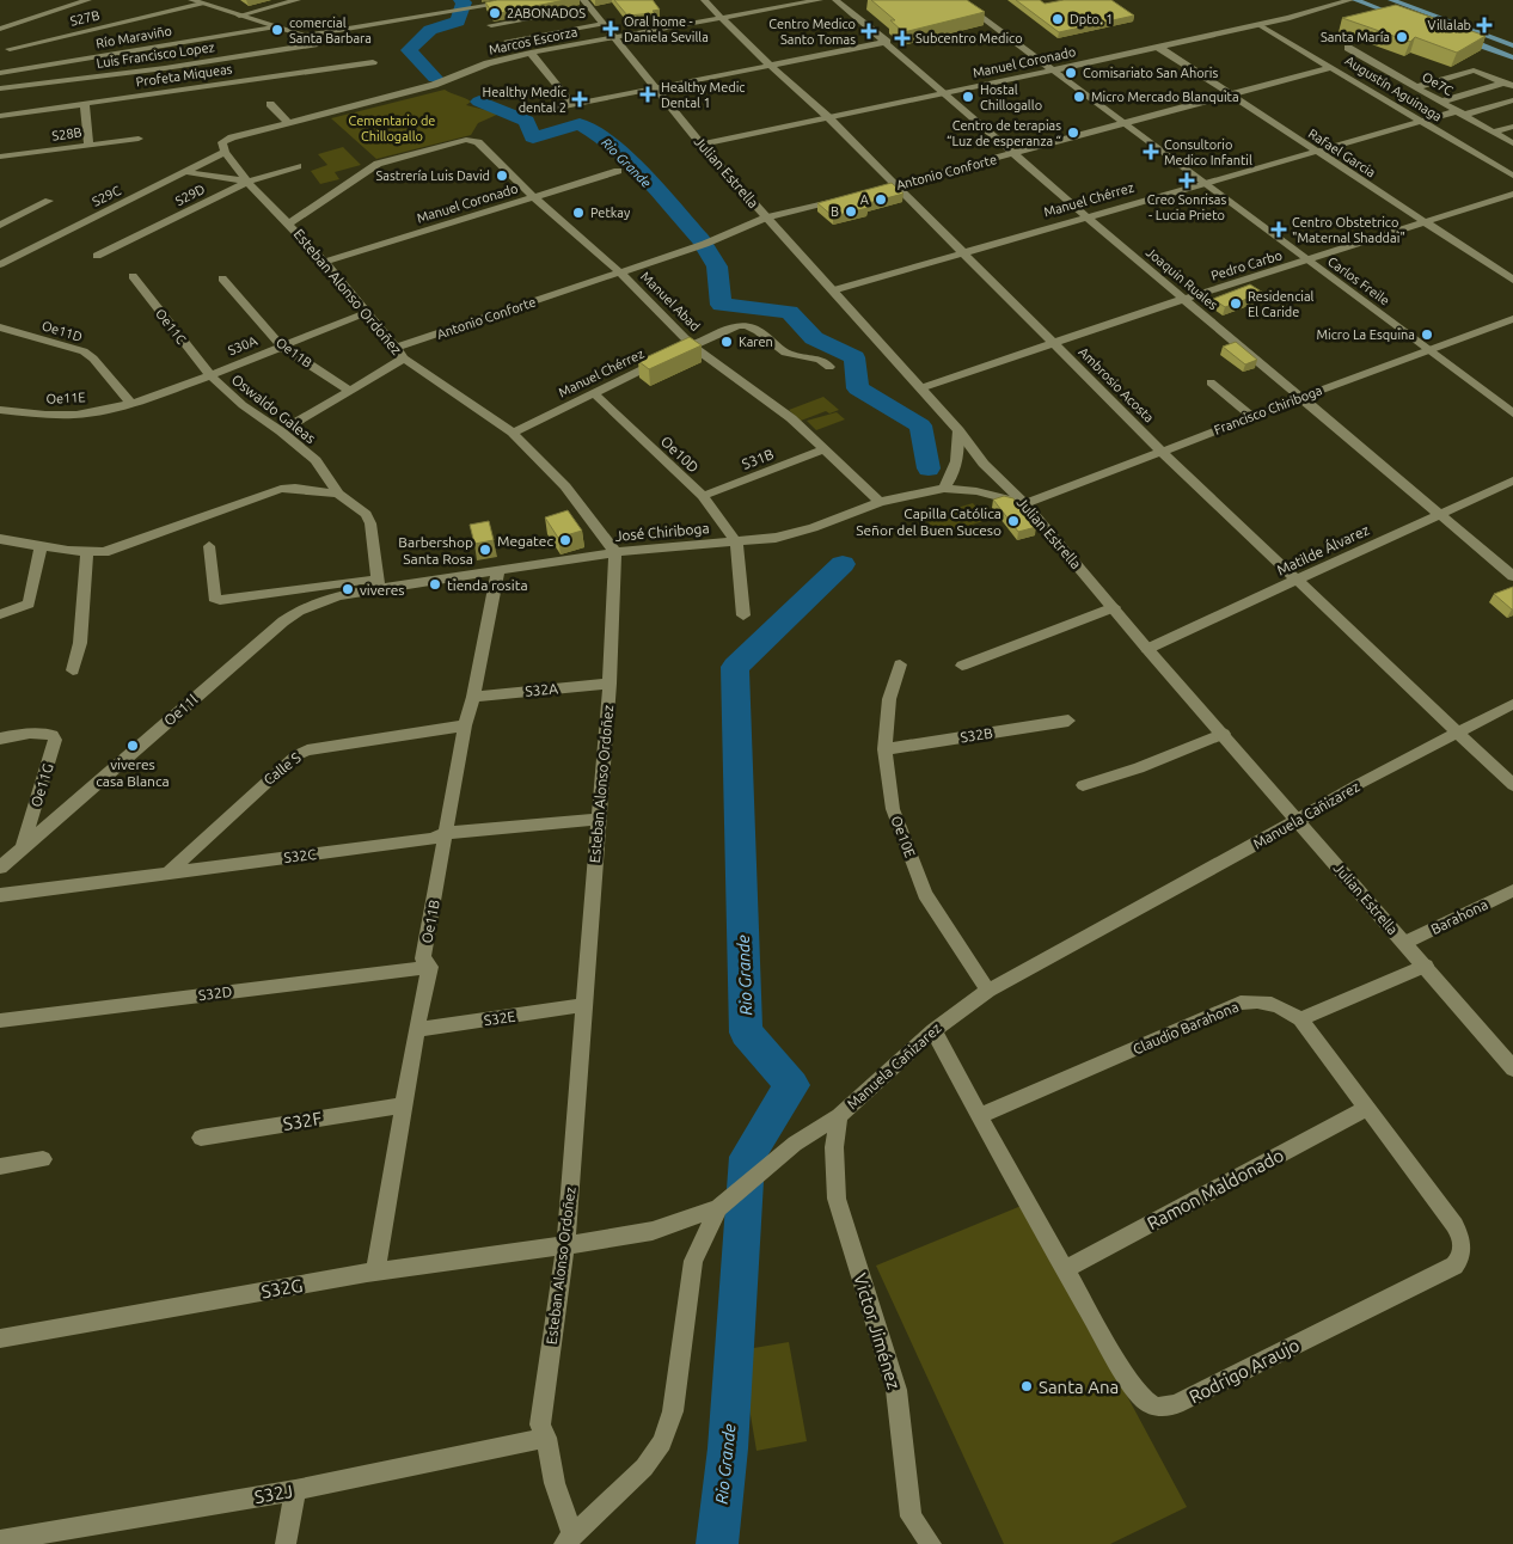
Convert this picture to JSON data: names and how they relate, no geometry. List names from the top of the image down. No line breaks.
{"streets":{"street":["S27B","Río Maraviño","Marcos Escorza","Luis Francisco Lopez","Manuel Coronado","Profeta Miqueas","Oe7C","Augustín Aguinaga","S28B","Rafael Garcia","Julian Estrella","Antonio Conforte","S29D","S29C","Manuel Chérrez","Pedro Carbo","Joaquin Ruales","Carlos Freile","Esteban Alonso Ordoñez","Manuel Abad","Oe11C","Oe11D","S30A","Oe11B","Ambrosio Acosta","Oe11E","Oswaldo Galeas","Francisco Chiriboga","Oe10D","S31B","José Chiriboga","Matilde Álvarez","S32A","Oe11l","S32B","Calle S","Oe11G","Manuela Cañizarez","Oe10E","S32C","Barahona","S32D","S32E","Claudio Barahona","S32F","Ramon Maldonado","S32G","Victor Jiménez","Rodrigo Araujo","S32J"]},"crossings":[["Marcos Escorza","Julian Estrella"],["Marcos Escorza","S29C"],["Marcos Escorza","Esteban Alonso Ordoñez"],["Marcos Escorza","Ambrosio Acosta"],["Luis Francisco Lopez","Profeta Miqueas"],["Manuel Coronado","Augustín Aguinaga"],["Manuel Coronado","Rafael Garcia"],["Manuel Coronado","Julian Estrella"],["Manuel Coronado","Joaquin Ruales"],["Manuel Coronado","Carlos Freile"],["Manuel Coronado","Esteban Alonso Ordoñez"],["Manuel Coronado","Manuel Abad"],["Manuel Coronado","Ambrosio Acosta"],["Oe7C","Manuel Chérrez"],["Augustín Aguinaga","Antonio Conforte"],["Augustín Aguinaga","Manuel Chérrez"],["Rafael Garcia","Antonio Conforte"],["Rafael Garcia","Manuel Chérrez"],["Rafael Garcia","Pedro Carbo"],["Julian Estrella","Antonio Conforte"],["Julian Estrella","Manuel Chérrez"],["Julian Estrella","Pedro Carbo"],["Julian Estrella","Francisco Chiriboga"],["Julian Estrella","José Chiriboga"],["Julian Estrella","Matilde Álvarez"],["Julian Estrella","Manuela Cañizarez"],["Julian Estrella","Barahona"],["Antonio Conforte","Joaquin Ruales"],["Antonio Conforte","Carlos Freile"],["Antonio Conforte","Esteban Alonso Ordoñez"],["Antonio Conforte","Manuel Abad"],["Antonio Conforte","Oe11B"],["Antonio Conforte","Ambrosio Acosta"],["S29D","Esteban Alonso Ordoñez"],["S29C","Esteban Alonso Ordoñez"],["Manuel Chérrez","Joaquin Ruales"],["Manuel Chérrez","Carlos Freile"],["Manuel Chérrez","Esteban Alonso Ordoñez"],["Manuel Chérrez","Manuel Abad"],["Manuel Chérrez","Ambrosio Acosta"],["Manuel Chérrez","Oe10D"],["Pedro Carbo","Joaquin Ruales"],["Pedro Carbo","Carlos Freile"],["Pedro Carbo","Ambrosio Acosta"],["Joaquin Ruales","Francisco Chiriboga"],["Joaquin Ruales","Matilde Álvarez"],["Carlos Freile","Francisco Chiriboga"],["Esteban Alonso Ordoñez","Manuel Abad"],["Esteban Alonso Ordoñez","S30A"],["Esteban Alonso Ordoñez","José Chiriboga"],["Esteban Alonso Ordoñez","S32A"],["Esteban Alonso Ordoñez","Manuela Cañizarez"],["Esteban Alonso Ordoñez","S32C"],["Esteban Alonso Ordoñez","S32E"],["Esteban Alonso Ordoñez","S32G"],["Esteban Alonso Ordoñez","S32J"],["Manuel Abad","S31B"],["Manuel Abad","José Chiriboga"],["Oe11C","S30A"],["Oe11C","Oswaldo Galeas"],["Oe11D","S30A"],["Oe11D","Oe11E"],["S30A","Oe11B"],["S30A","Oe11E"],["S30A","Oswaldo Galeas"],["Oe11B","José Chiriboga"],["Oe11B","S32A"],["Oe11B","Calle S"],["Oe11B","S32C"],["Oe11B","S32D"],["Oe11B","S32E"],["Oe11B","S32F"],["Oe11B","S32G"],["Ambrosio Acosta","Francisco Chiriboga"],["Ambrosio Acosta","Matilde Álvarez"],["Ambrosio Acosta","Manuela Cañizarez"],["Oswaldo Galeas","José Chiriboga"],["Oswaldo Galeas","Oe11l"],["Francisco Chiriboga","José Chiriboga"],["Oe10D","S31B"],["Oe10D","José Chiriboga"],["José Chiriboga","Oe11l"],["Oe11l","Oe11G"],["S32B","Oe10E"],["Calle S","S32C"],["Manuela Cañizarez","Oe10E"],["Manuela Cañizarez","S32G"],["Manuela Cañizarez","Victor Jiménez"],["Manuela Cañizarez","Rodrigo Araujo"],["Claudio Barahona","Rodrigo Araujo"],["Ramon Maldonado","Rodrigo Araujo"]],"water":["Rio Grande"],"parks":["Cementario de Chillogallo"],"places":{"other":["2ABONADOS","Dpto. 1","comercial Santa Barbara","Santa María","Comisariato San Ahoris","Hostal Chillogallo","Micro Mercado Blanquita","Centro de terapias “Luz de esperanza “","Sastrería Luis David","A","B","Petkay","Residencial El Caride","Micro La Esquina","Karen","Capilla Católica Señor del Buen Suceso","Megatec","Barbershop Santa Rosa","tienda rosita","viveres","viveres casa Blanca","Santa Ana"],"health":["Villalab","Oral home - Daniela Sevilla","Centro Medico Santo Tomas","Subcentro Medico","Healthy Medic Dental 1","Healthy Medic dental 2","Consultorio Medico Infantil","Creo Sonrisas - Lucia Prieto","Centro Obstetrico \"Maternal Shaddai\""]}}
